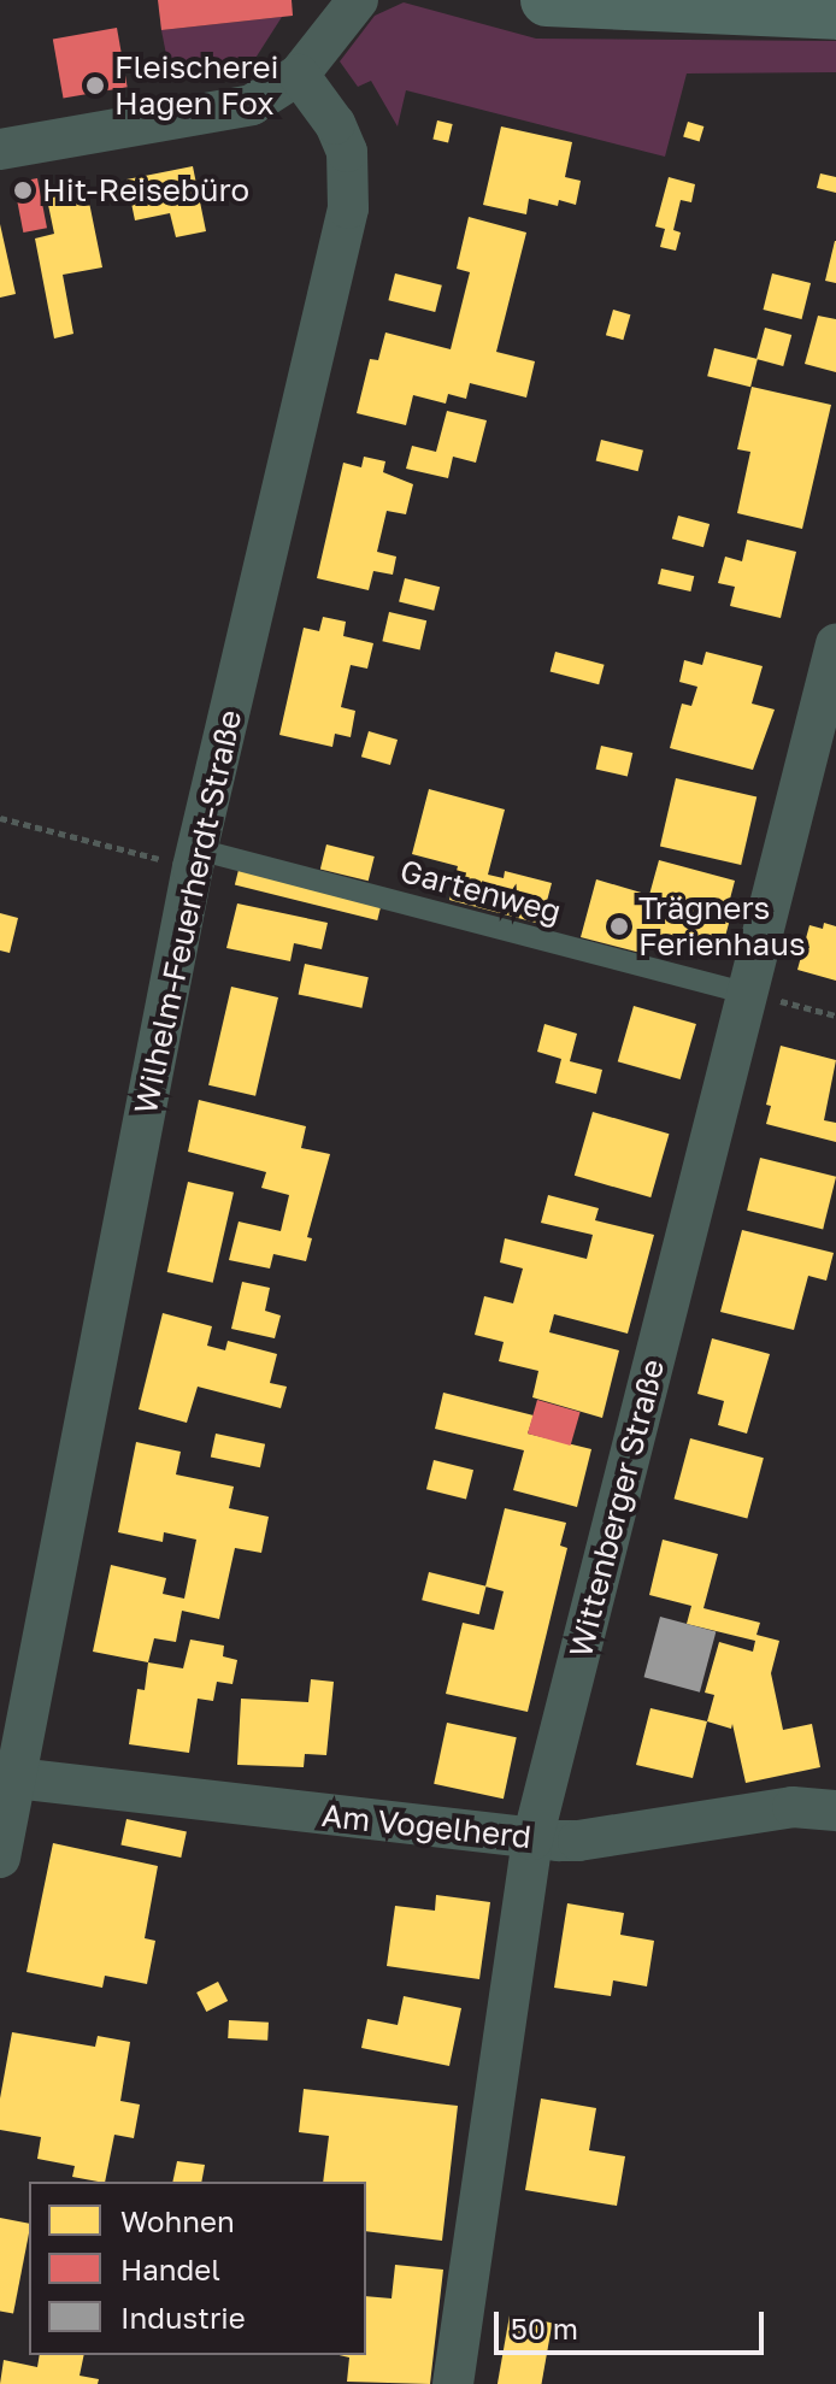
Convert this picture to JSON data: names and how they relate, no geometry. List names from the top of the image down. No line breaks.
{"streets":{"street":["Wilhelm-Feuerherdt-Straße","Wittenberger Straße","Am Vogelherd"],"lane":["Gartenweg"]},"crossings":[["Gartenweg","Wilhelm-Feuerherdt-Straße"],["Gartenweg","Wittenberger Straße"],["Wilhelm-Feuerherdt-Straße","Am Vogelherd"],["Wittenberger Straße","Am Vogelherd"]],"places":["Fleischerei Hagen Fox","Hit-Reisebüro","Trägners Ferienhaus"],"legend":["Wohnen","Handel","Industrie"],"scale_bar":"50 m"}
